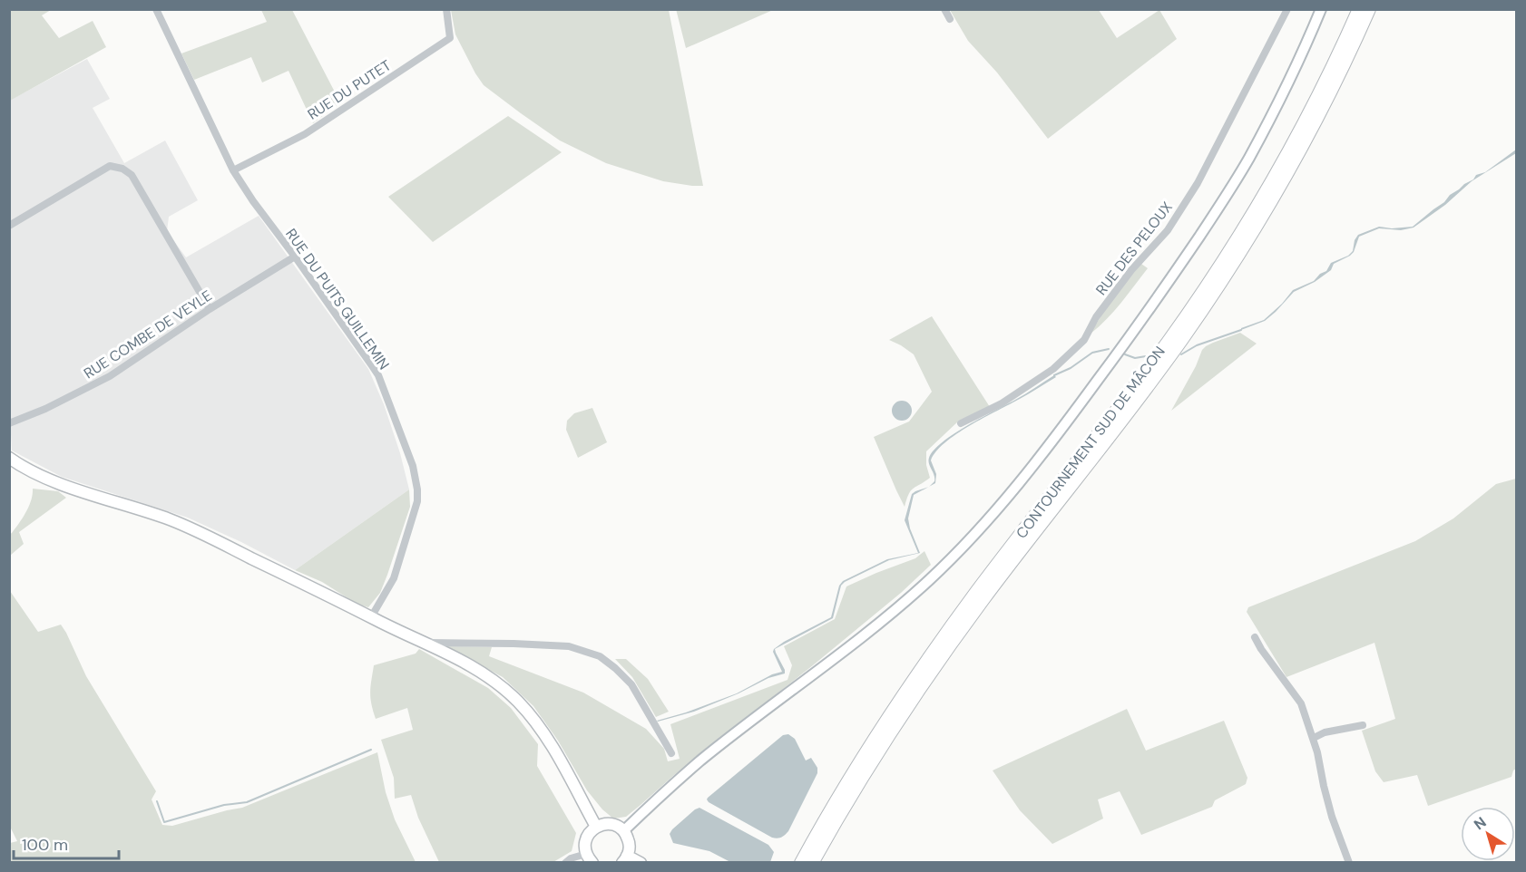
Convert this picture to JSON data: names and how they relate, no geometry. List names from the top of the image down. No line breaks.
{"streets":{"highway":["CONTOURNEMENT SUD DE MÂCON"],"street":["RUE DU PUTET","RUE DES PELOUX","RUE DU PUITS GUILLEMIN","RUE COMBE DE VEYLE"]},"crossings":[["RUE DU PUTET","RUE DU PUITS GUILLEMIN"],["RUE DU PUITS GUILLEMIN","RUE COMBE DE VEYLE"]],"scale_bar":"100 m","north":"top left"}
